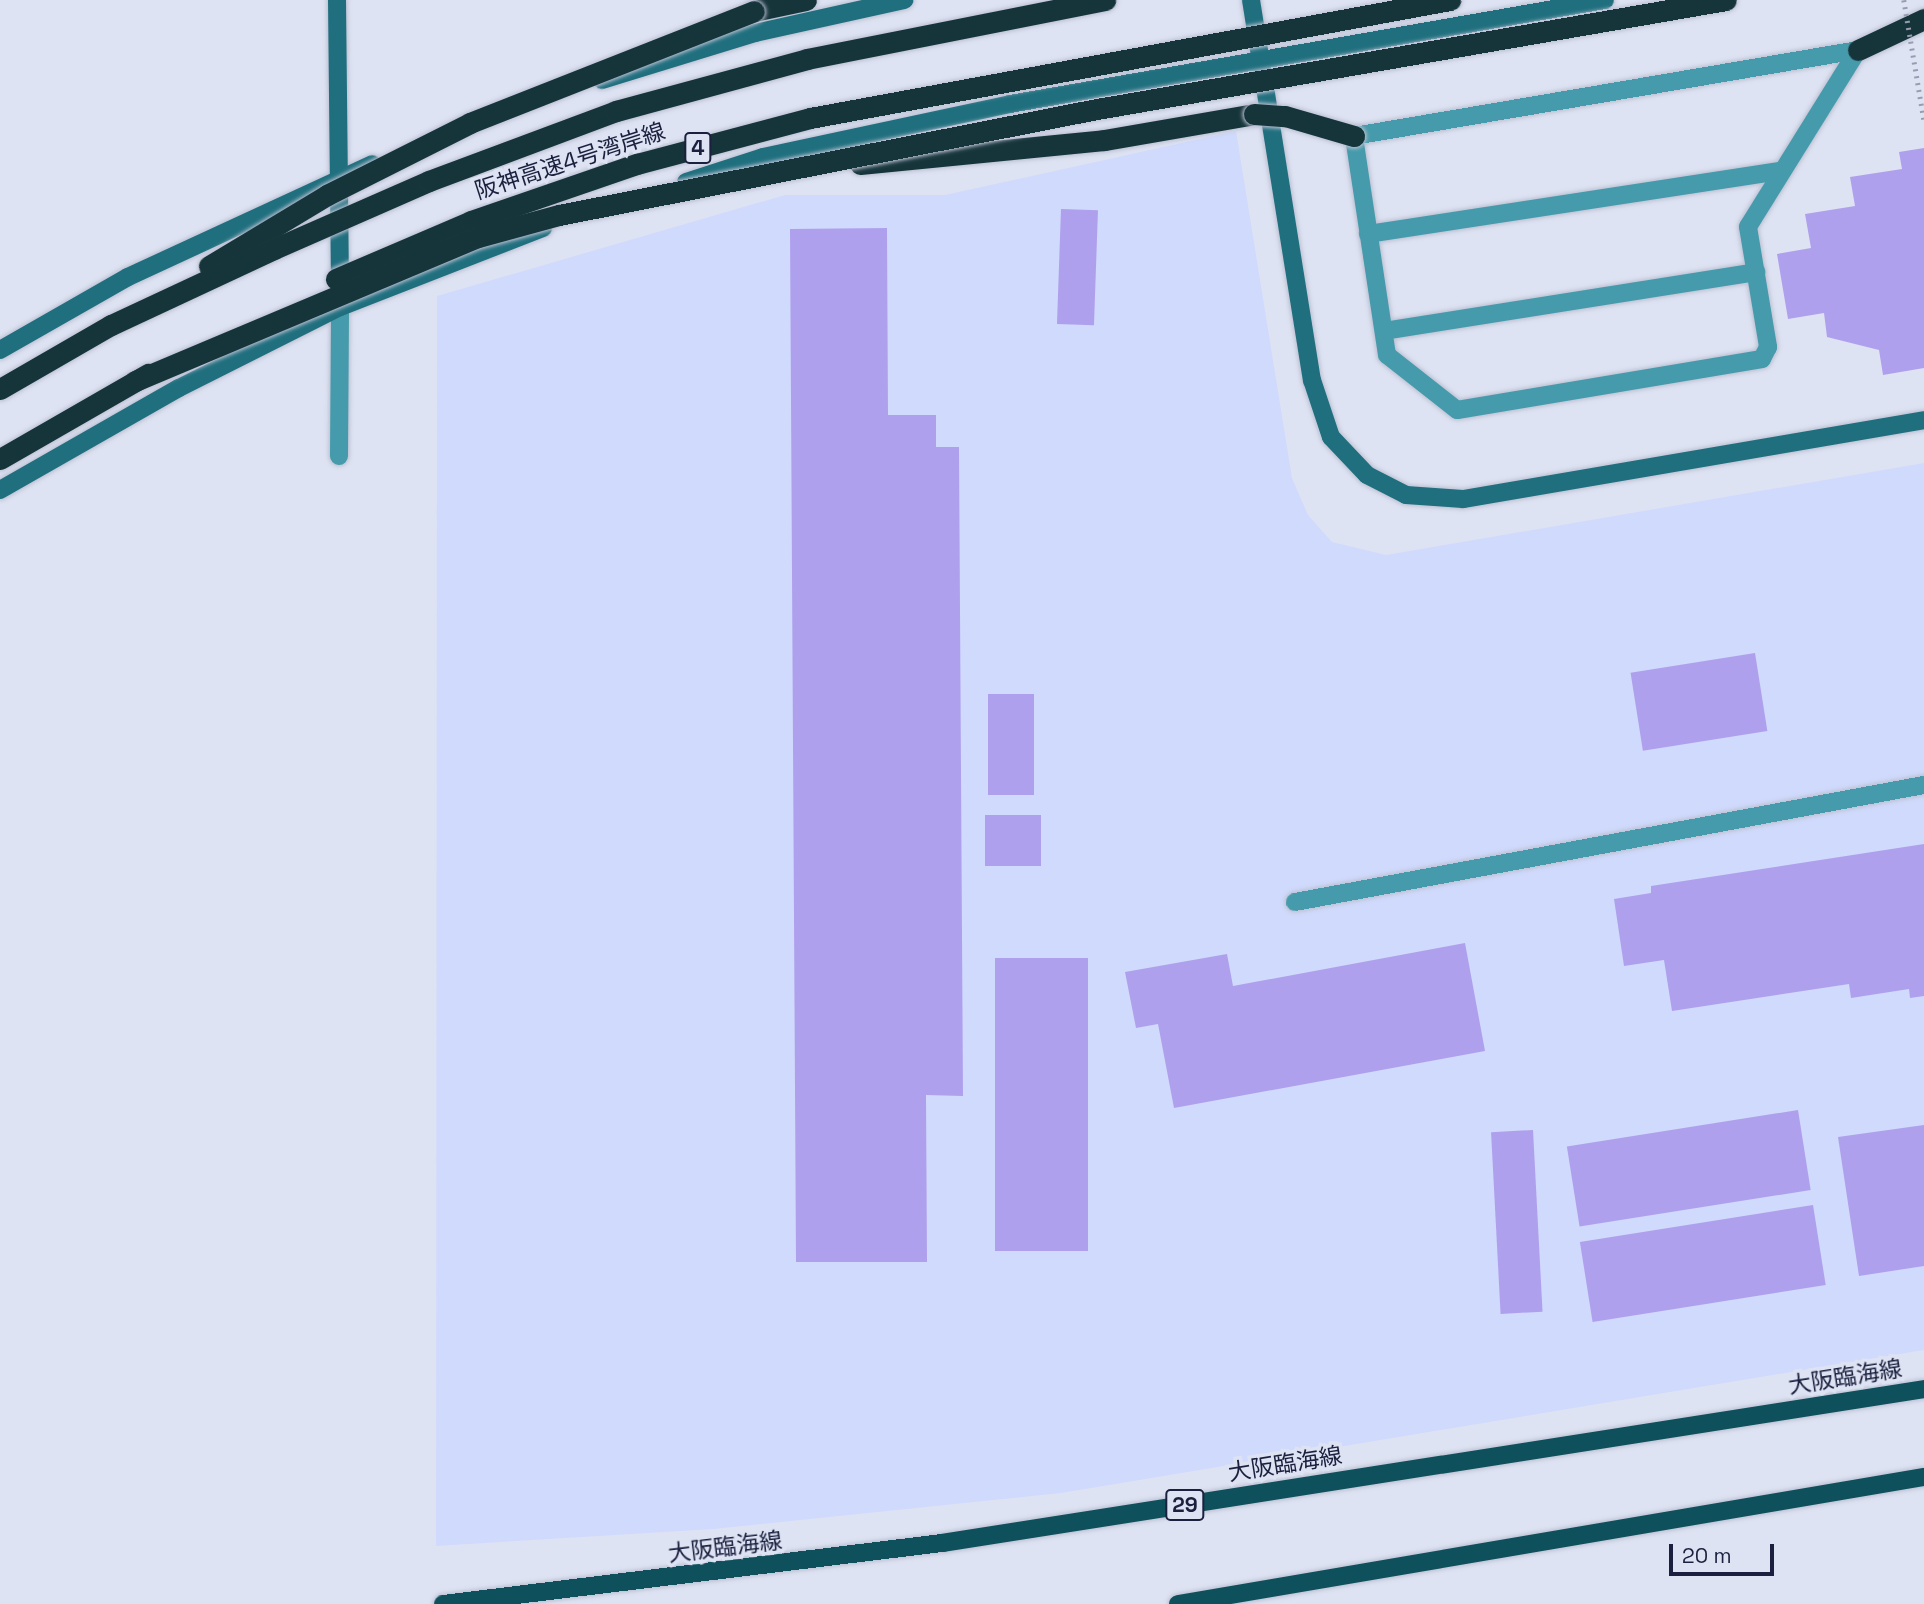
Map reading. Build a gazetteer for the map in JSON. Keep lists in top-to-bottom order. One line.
{"streets":{"highway":["4","阪神高速4号湾岸線"],"main road":["大阪臨海線","29"]},"scale_bar":"20 m"}
